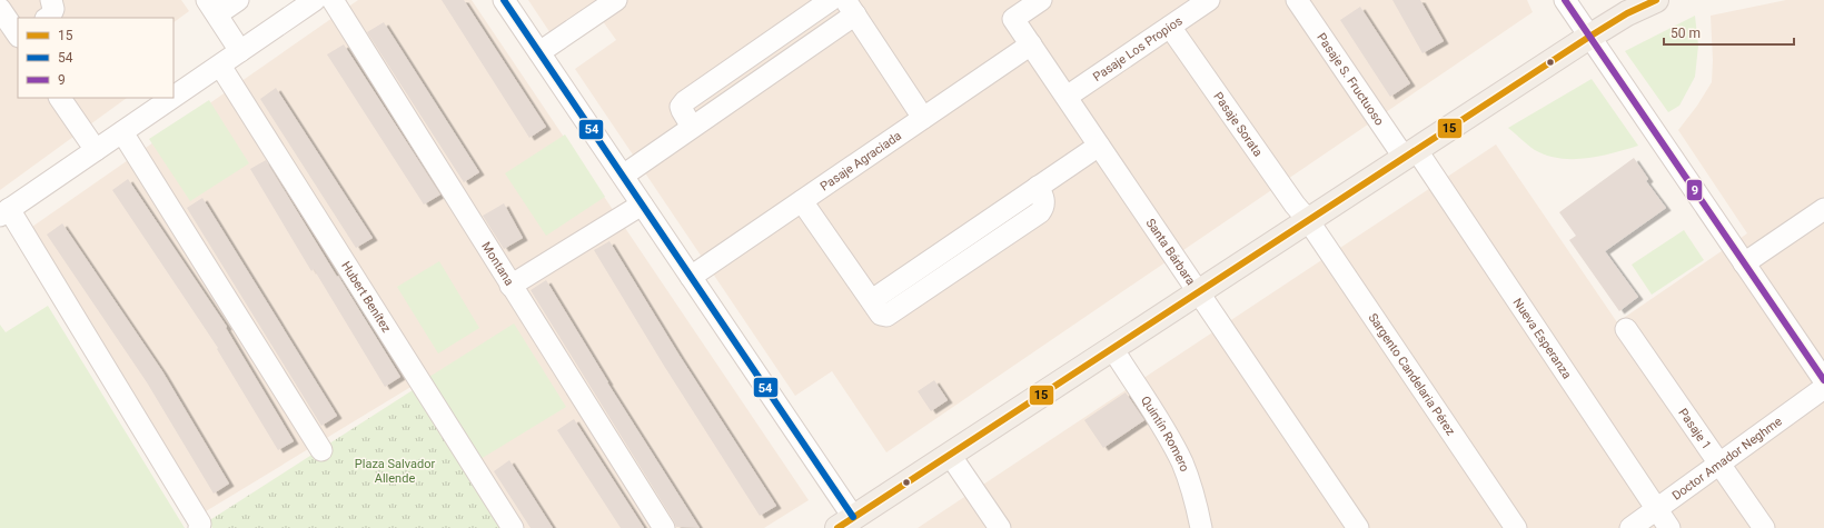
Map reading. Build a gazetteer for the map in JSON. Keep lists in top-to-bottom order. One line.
{"streets":{"street":["Pasaje Los Propios","Pasaje S. Fructuoso","Pasaje Sorata","Pasaje Agraciada","Santa Bárbara","Montana","Hubert Benítez","Nueva Esperanza","Sargento Candelaria Pérez","Pasaje 1","Quintín Romero","Doctor Amador Neghme"]},"crossings":[["Pasaje Los Propios","Pasaje Sorata"],["Pasaje Los Propios","Santa Bárbara"],["Pasaje S. Fructuoso","Nueva Esperanza"],["Pasaje Sorata","Sargento Candelaria Pérez"],["Pasaje Agraciada","Santa Bárbara"],["Nueva Esperanza","Doctor Amador Neghme"],["Pasaje 1","Doctor Amador Neghme"]],"parks":["Plaza Salvador Allende"],"lines":["transit line 15","transit line 54","transit line 9"],"legend":["15","54","9"],"scale_bar":"50 m"}
